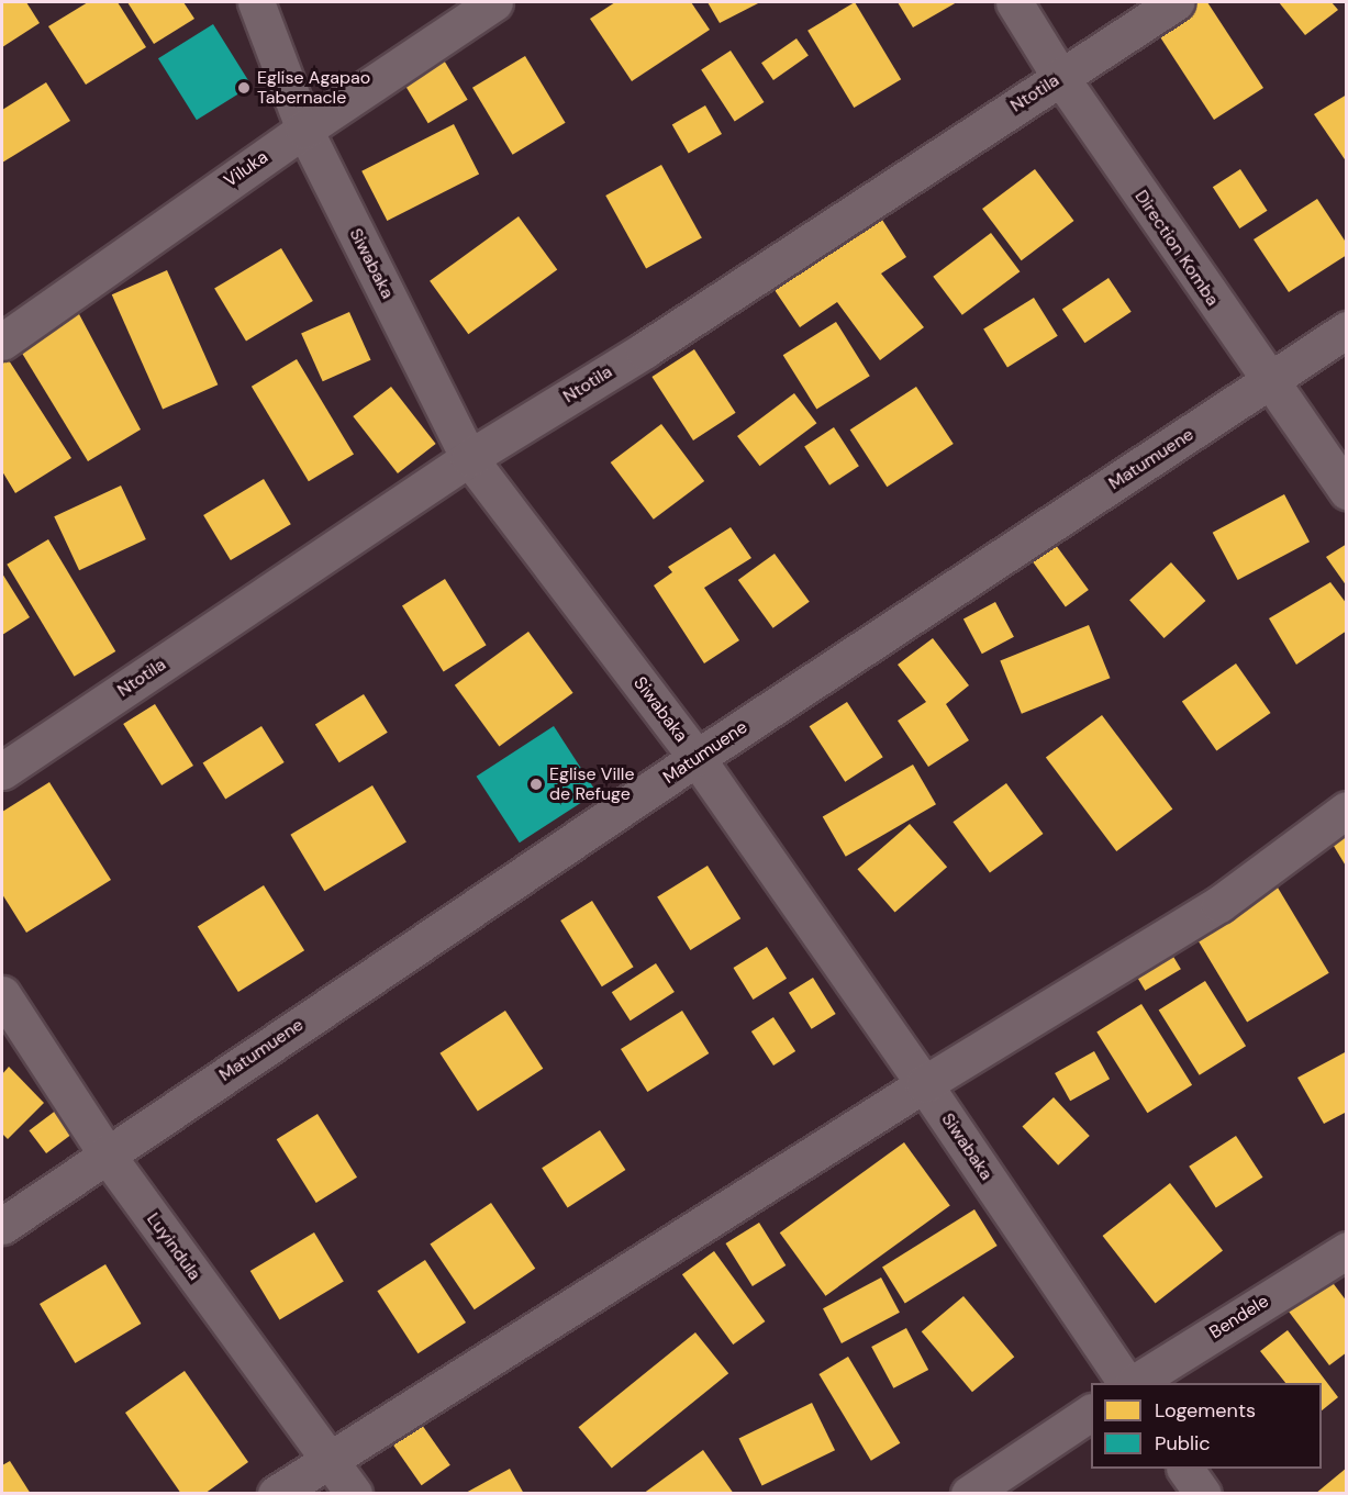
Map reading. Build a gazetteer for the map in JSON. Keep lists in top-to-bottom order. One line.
{"streets":{"street":["Ntotila","Viluka","Direction Komba","Siwabaka","Matumuene","Luyindula","Bendele"]},"crossings":[["Ntotila","Direction Komba"],["Ntotila","Siwabaka"],["Viluka","Siwabaka"],["Direction Komba","Matumuene"],["Siwabaka","Matumuene"],["Matumuene","Luyindula"]],"places":["Eglise Agapao Tabernacle","Eglise Ville de Refuge"],"legend":["Logements","Public"]}
